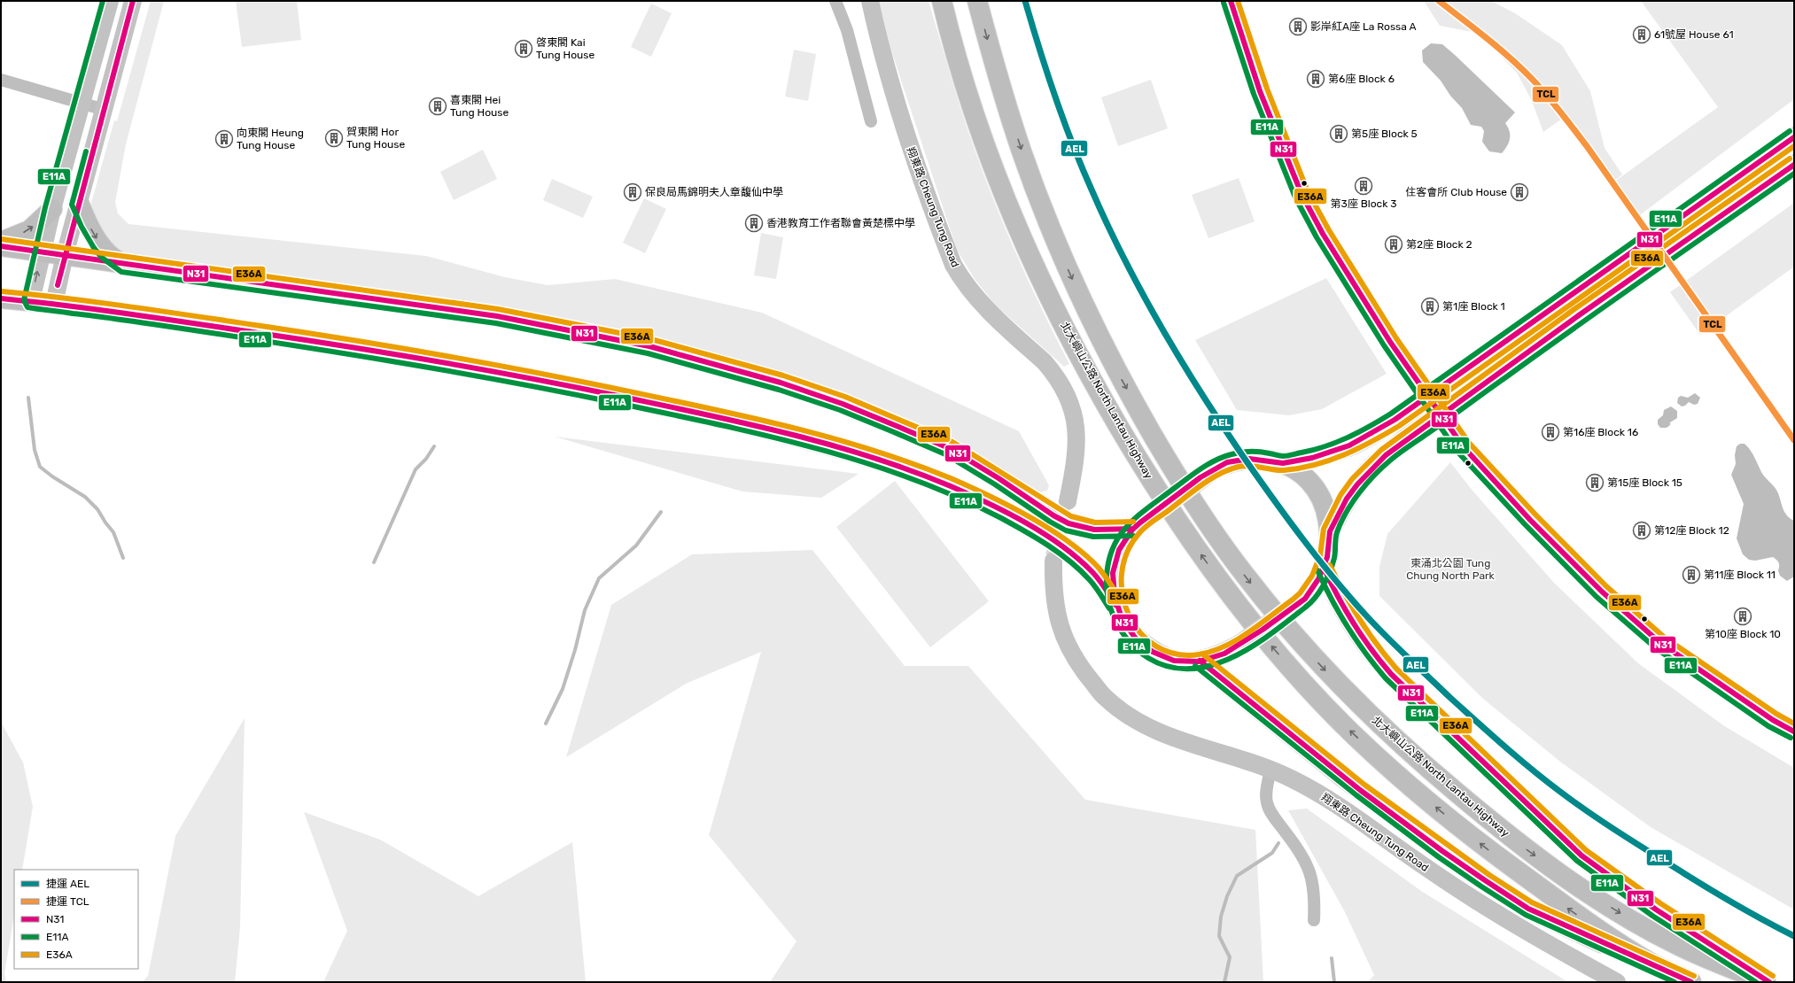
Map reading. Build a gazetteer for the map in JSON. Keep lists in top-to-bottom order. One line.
{"streets":{"main road":["翔東路 Cheung Tung Road","北大嶼山公路 North Lantau Highway"]},"parks":["東涌北公園 Tung Chung North Park"],"places":{"building":["影岸紅A座 La Rossa A","61號屋 House 61","啓東閣 Kai Tung House","第6座 Block 6","喜東閣 Hei Tung House","第5座 Block 5","賀東閣 Hor Tung House","向東閣 Heung Tung House","第3座 Block 3","保良局馬錦明夫人章馥仙中學","住客會所 Club House","香港教育工作者聯會黃楚標中學","第2座 Block 2","第1座 Block 1","第16座 Block 16","第15座 Block 15","第12座 Block 12","第11座 Block 11","第10座 Block 10"]},"lines":["metro line AEL","metro line TCL","transit line N31","transit line E11A","transit line E36A"],"legend":["捷運 AEL","捷運 TCL","N31","E11A","E36A"]}
